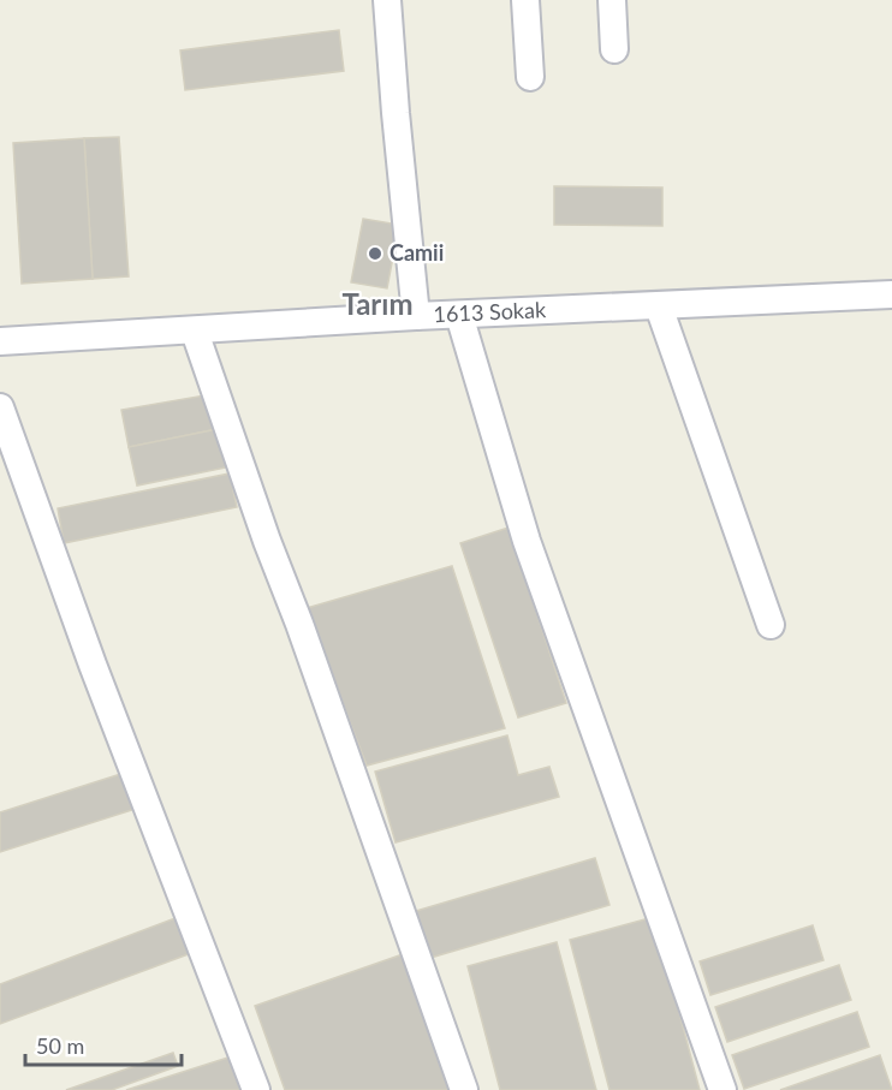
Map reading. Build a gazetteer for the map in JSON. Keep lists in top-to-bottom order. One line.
{"streets":{"street":["1613 Sokak"]},"districts":["Tarım"],"places":["Camii"],"scale_bar":"50 m"}
